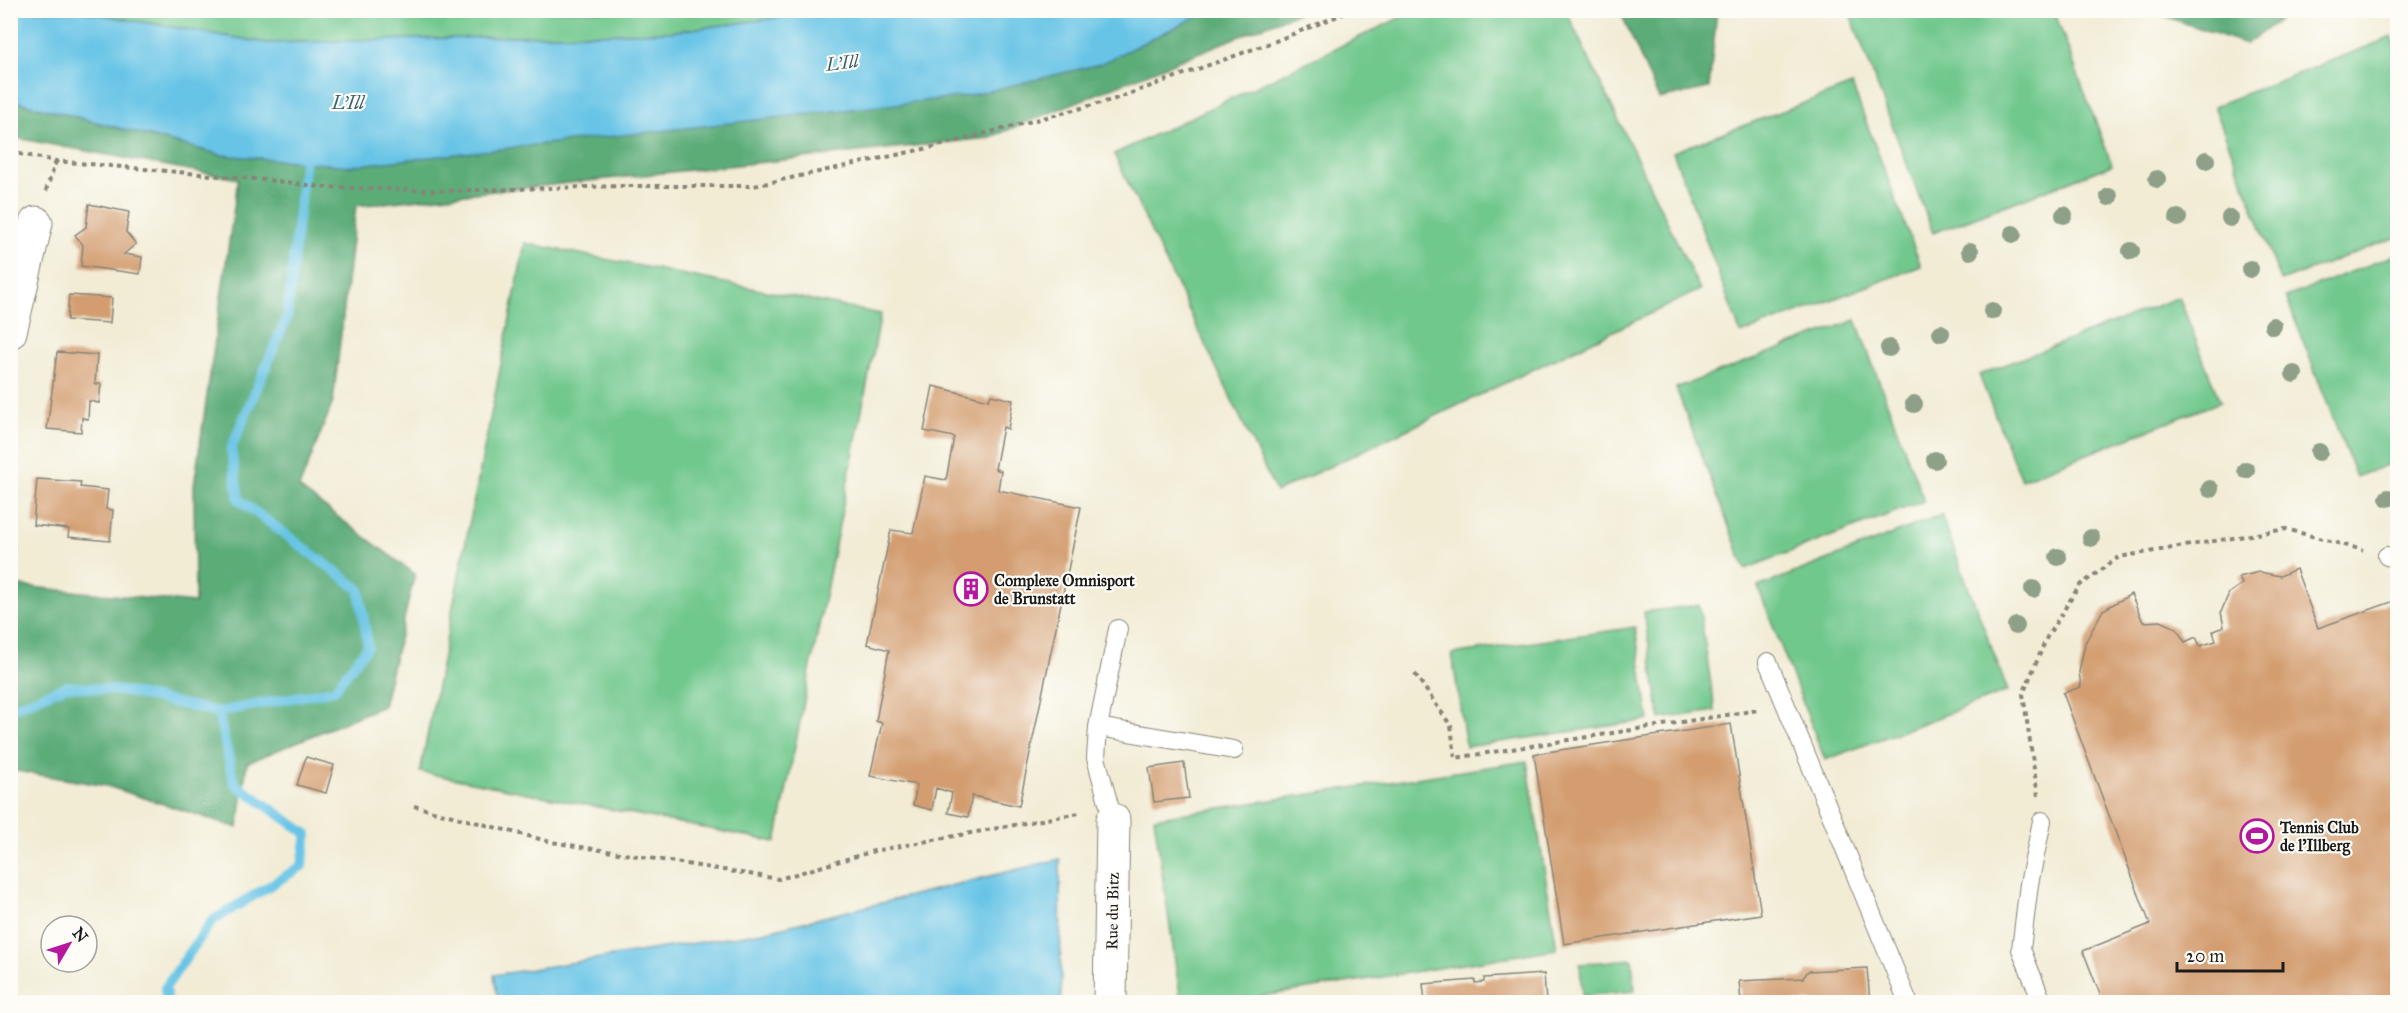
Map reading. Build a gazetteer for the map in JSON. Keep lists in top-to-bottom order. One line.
{"streets":{"street":["Rue du Bitz"]},"water":["L'Ill"],"places":{"building":["Complexe Omnisport de Brunstatt"],"sports":["Tennis Club de l'Illberg"]},"scale_bar":"20 m","north":"top right"}
